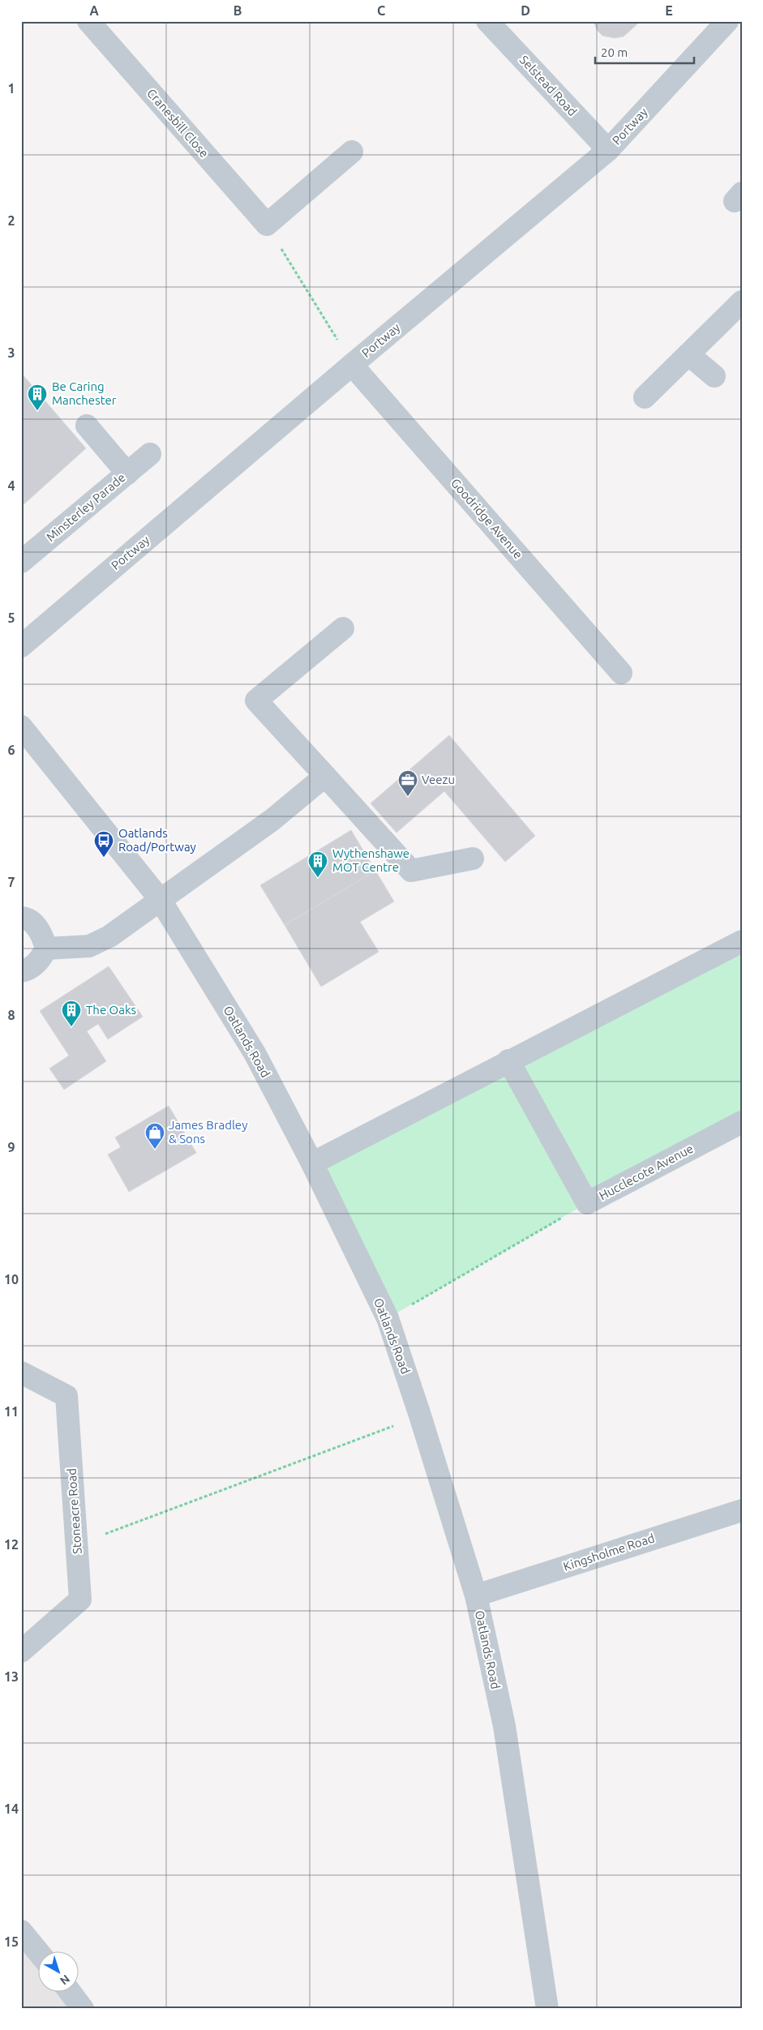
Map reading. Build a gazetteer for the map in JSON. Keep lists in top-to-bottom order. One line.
{"streets":{"street":["Selstead Road","Cranesbill Close","Portway","Minsterley Parade","Goodridge Avenue","Oatlands Road","Hucclecote Avenue","Stoneacre Road","Kingsholme Road"]},"crossings":[["Selstead Road","Portway"],["Portway","Goodridge Avenue"],["Oatlands Road","Kingsholme Road"]],"places":{"building":["Be Caring Manchester","Wythenshawe MOT Centre","The Oaks"],"office":["Veezu"],"bus stop":["Oatlands Road/Portway"],"shop":["James Bradley & Sons"]},"scale_bar":"20 m","north":"bottom right","grid":{"columns":["A","B","C","D","E"],"rows":["1","2","3","4","5","6","7","8","9","10","11","12","13","14","15"]}}
